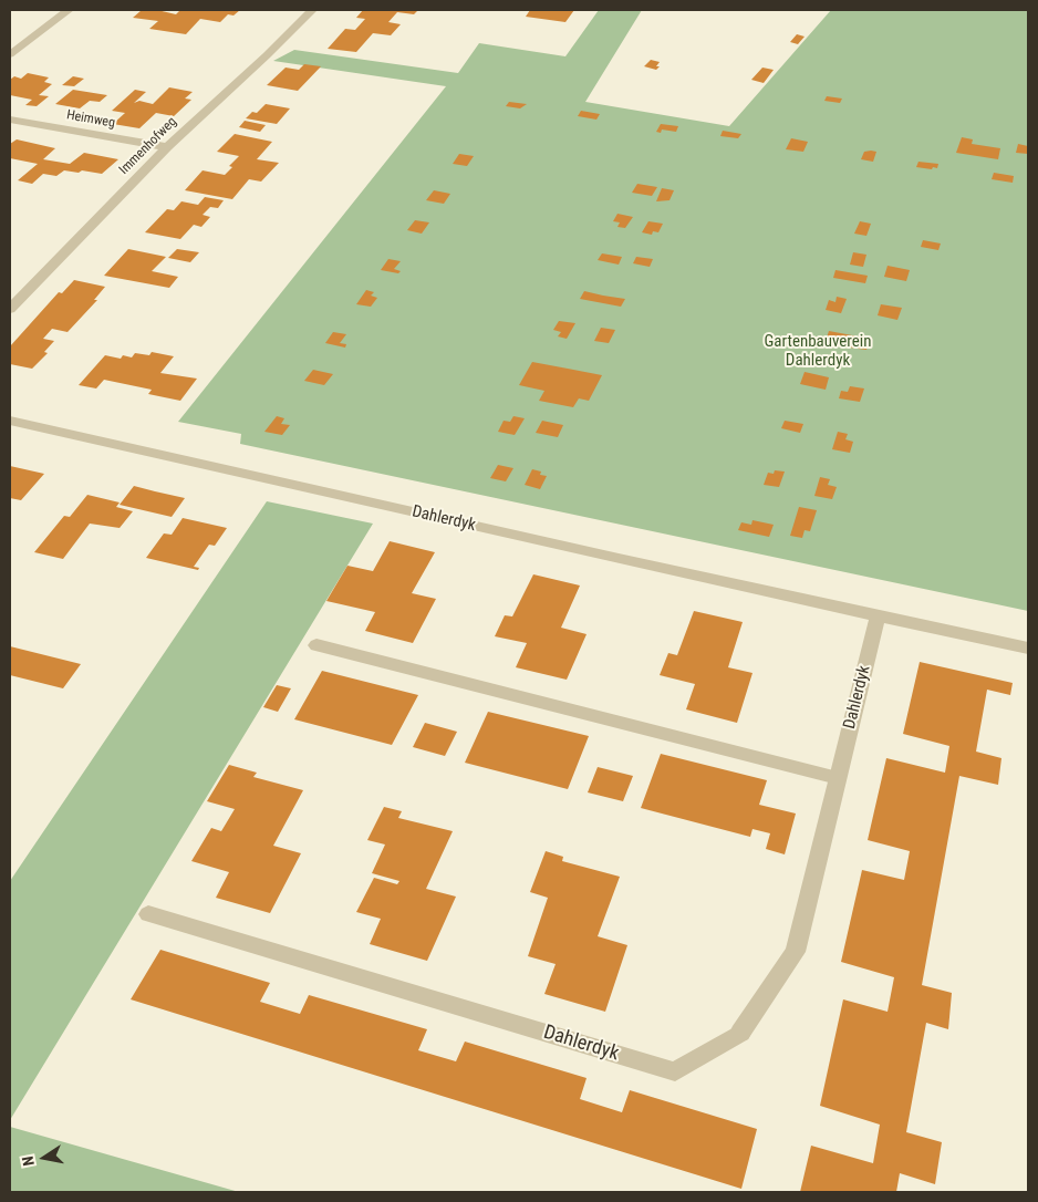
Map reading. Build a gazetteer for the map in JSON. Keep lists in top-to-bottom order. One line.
{"streets":{"street":["Heimweg","Immenhofweg","Dahlerdyk"]},"crossings":[["Heimweg","Immenhofweg"]],"parks":["Gartenbauverein Dahlerdyk"],"north":"left"}
